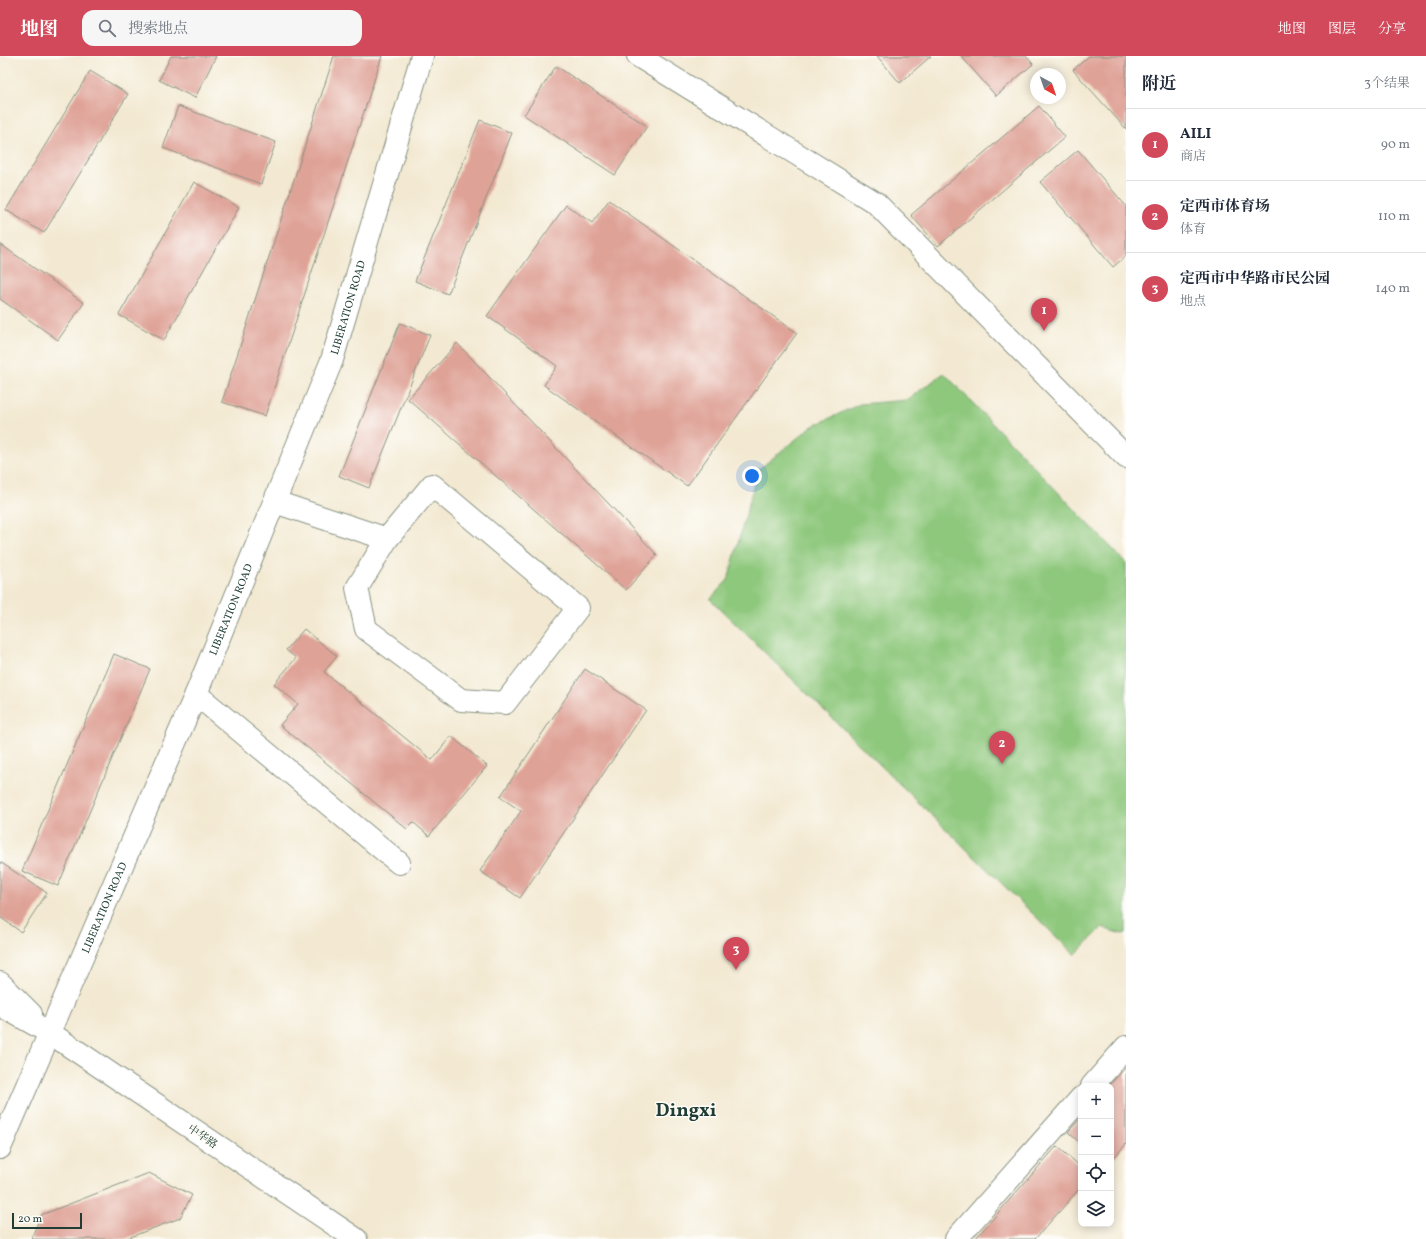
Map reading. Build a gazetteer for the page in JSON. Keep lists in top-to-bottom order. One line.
{"streets":{"street":["LIBERATION ROAD","中华路"]},"crossings":[["LIBERATION ROAD","中华路"]],"districts":["Dingxi"],"scale_bar":"20 m","north":"bottom right","page":{"header":"地图","search":"搜索地点","nav":["地图","图层","分享"],"heading":["附近","3个结果"],"list":[{"mark":"1","name":"AILI","note":"商店","value":"90 m"},{"mark":"2","name":"定西市体育场","note":"体育","value":"110 m"},{"mark":"3","name":"定西市中华路市民公园","note":"地点","value":"140 m"}],"pins":["1","2","3"],"map_buttons":["+","−"],"scale":"20 m"}}
